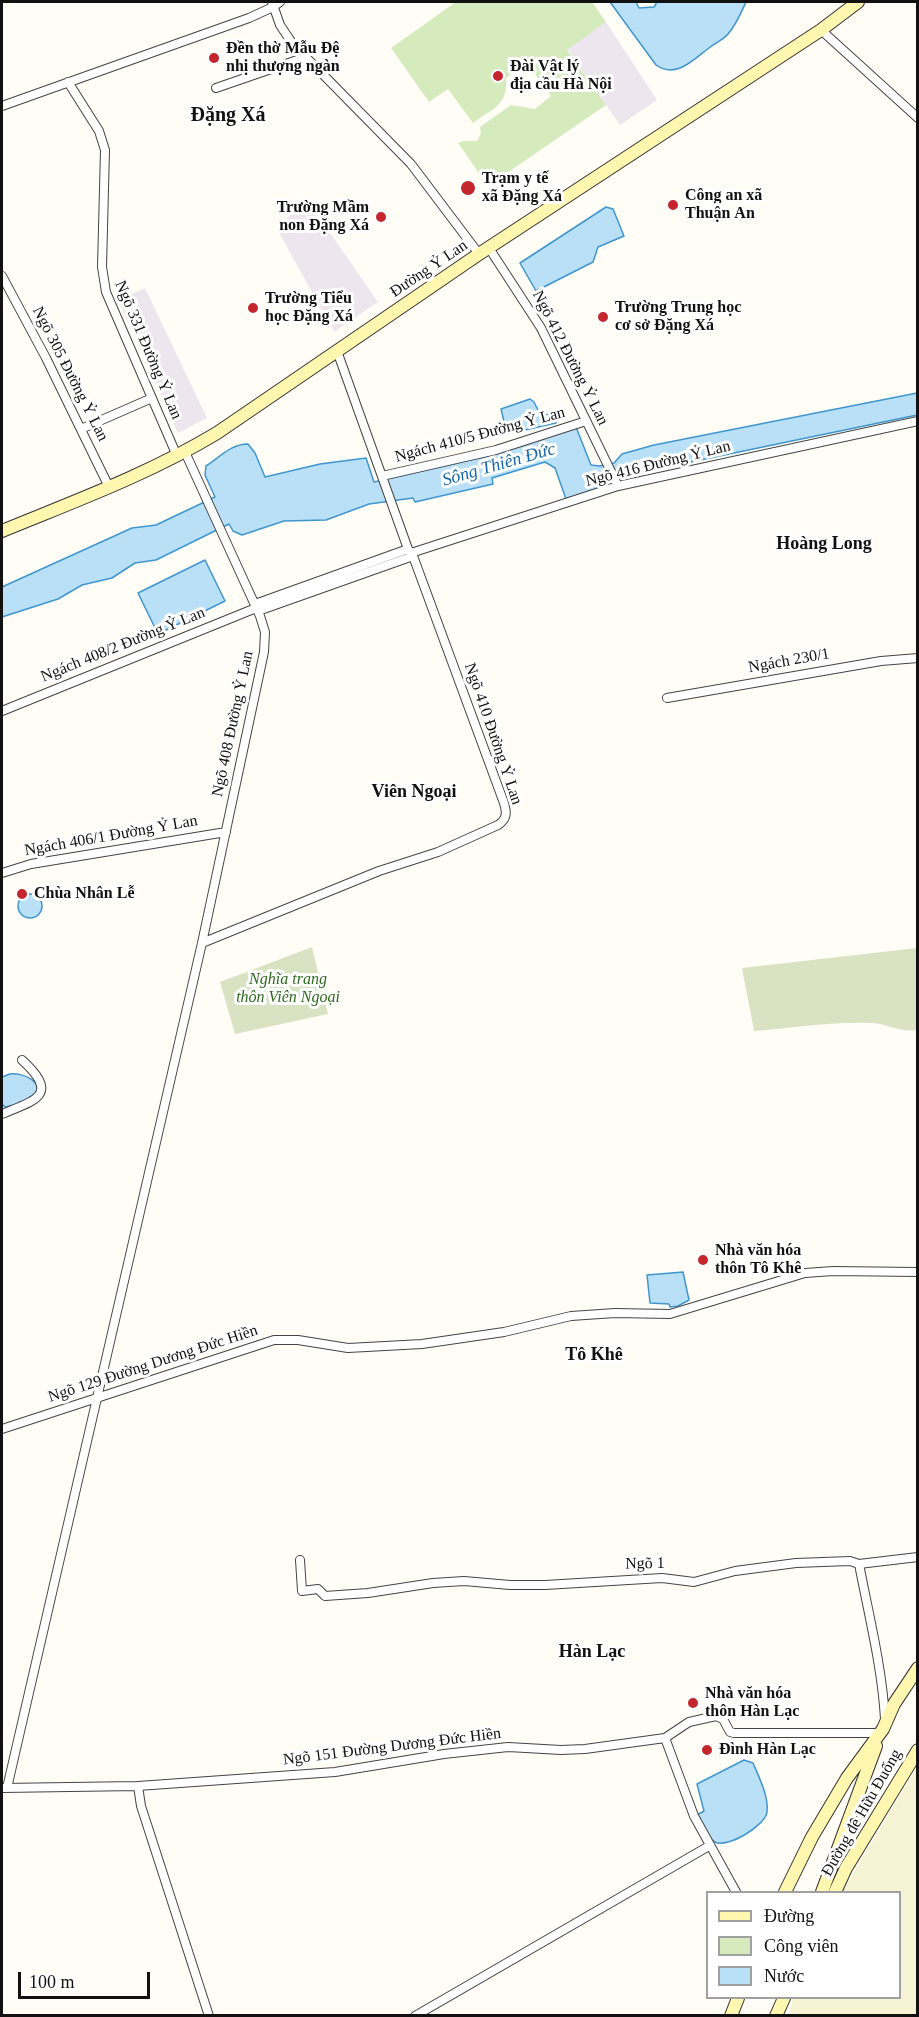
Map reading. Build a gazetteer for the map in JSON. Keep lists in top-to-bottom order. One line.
{"streets":{"main road":["Đường Ỷ Lan","Đường đê Hữu Đuống"],"street":["Ngõ 331 Đường Ỷ Lan","Ngõ 412 Đường Ỷ Lan","Ngõ 305 Đường Ỷ Lan","Ngách 410/5 Đường Ỷ Lan","Ngõ 416 Đường Ỷ Lan","Ngách 408/2 Đường Ỷ Lan","Ngách 230/1","Ngõ 408 Đường Ỷ Lan","Ngõ 410 Đường Ỷ Lan","Ngách 406/1 Đường Ỷ Lan","Ngõ 129 Đường Dương Đức Hiền","Ngõ 1","Ngõ 151 Đường Dương Đức Hiền"]},"crossings":[["Đường Ỷ Lan","Ngõ 331 Đường Ỷ Lan"],["Đường Ỷ Lan","Ngõ 412 Đường Ỷ Lan"],["Đường Ỷ Lan","Ngõ 305 Đường Ỷ Lan"],["Đường Ỷ Lan","Ngõ 408 Đường Ỷ Lan"],["Đường Ỷ Lan","Ngõ 410 Đường Ỷ Lan"],["Ngõ 331 Đường Ỷ Lan","Ngõ 408 Đường Ỷ Lan"],["Ngõ 412 Đường Ỷ Lan","Ngách 410/5 Đường Ỷ Lan"],["Ngõ 412 Đường Ỷ Lan","Ngõ 416 Đường Ỷ Lan"],["Ngách 410/5 Đường Ỷ Lan","Ngõ 410 Đường Ỷ Lan"],["Ngõ 416 Đường Ỷ Lan","Ngách 408/2 Đường Ỷ Lan"],["Ngõ 416 Đường Ỷ Lan","Ngõ 410 Đường Ỷ Lan"],["Ngách 408/2 Đường Ỷ Lan","Ngõ 408 Đường Ỷ Lan"],["Ngõ 408 Đường Ỷ Lan","Ngõ 410 Đường Ỷ Lan"],["Ngõ 408 Đường Ỷ Lan","Ngách 406/1 Đường Ỷ Lan"],["Ngõ 408 Đường Ỷ Lan","Ngõ 129 Đường Dương Đức Hiền"],["Ngõ 408 Đường Ỷ Lan","Ngõ 151 Đường Dương Đức Hiền"]],"districts":["Đặng Xá","Hoàng Long","Viên Ngoại","Tô Khê","Hàn Lạc"],"water":["Sông Thiên Đức"],"parks":["Nghĩa trang thôn Viên Ngoại"],"places":["Đền thờ Mẫu Đệ nhị thượng ngàn","Đài Vật lý địa cầu Hà Nội","Trạm y tế xã Đặng Xá","Công an xã Thuận An","Trường Mầm non Đặng Xá","Trường Tiểu học Đặng Xá","Trường Trung học cơ sở Đặng Xá","Chùa Nhân Lễ","Nhà văn hóa thôn Tô Khê","Nhà văn hóa thôn Hàn Lạc","Đình Hàn Lạc"],"legend":["Đường","Công viên","Nước"],"scale_bar":"100 m"}
